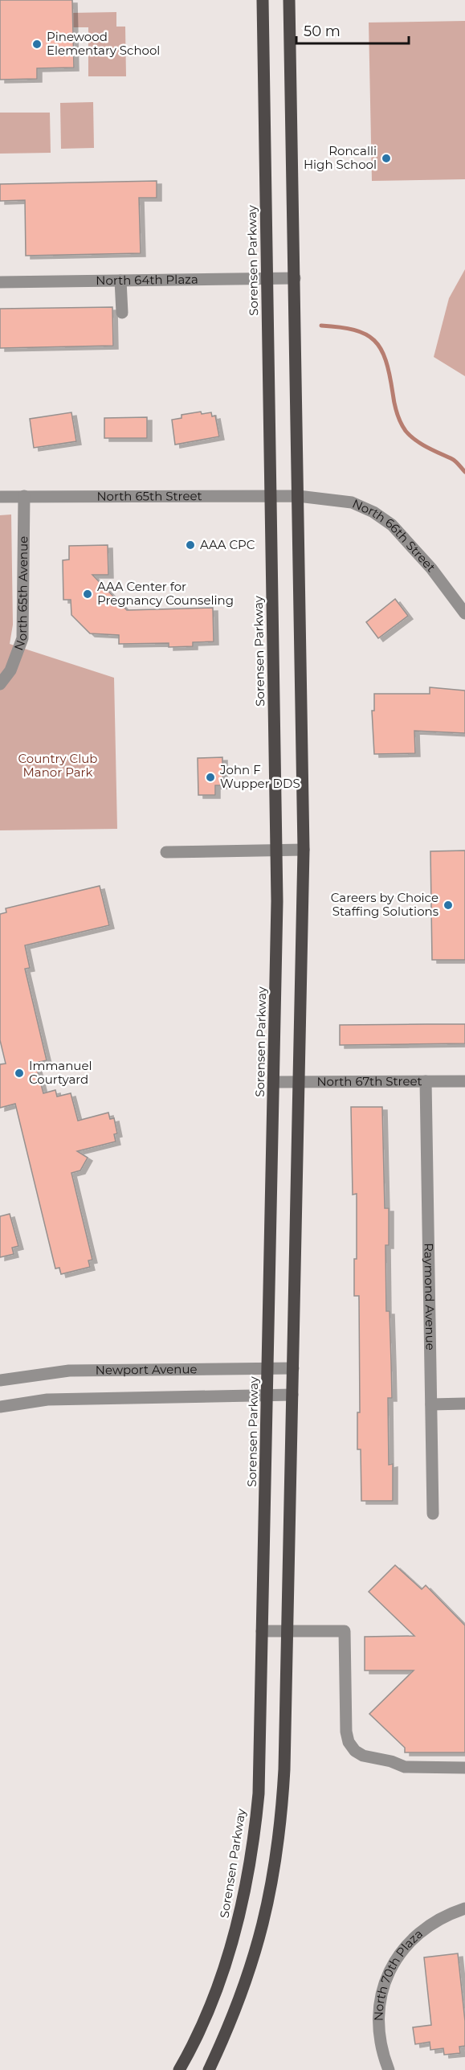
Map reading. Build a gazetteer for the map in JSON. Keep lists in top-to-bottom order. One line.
{"streets":{"main road":["Sorensen Parkway"],"street":["North 64th Plaza","North 65th Street","North 66th Street","North 65th Avenue","North 67th Street","Raymond Avenue","Newport Avenue","North 70th Plaza"]},"crossings":[["Sorensen Parkway","North 64th Plaza"],["Sorensen Parkway","North 65th Street"],["Sorensen Parkway","North 67th Street"],["Sorensen Parkway","Newport Avenue"],["North 65th Street","North 66th Street"],["North 65th Street","North 65th Avenue"],["North 67th Street","Raymond Avenue"]],"parks":["Country Club Manor Park"],"places":["Pinewood Elementary School","Roncalli High School","AAA CPC","AAA Center for Pregnancy Counseling","John F Wupper DDS","Careers by Choice Staffing Solutions","Immanuel Courtyard"],"scale_bar":"50 m"}
